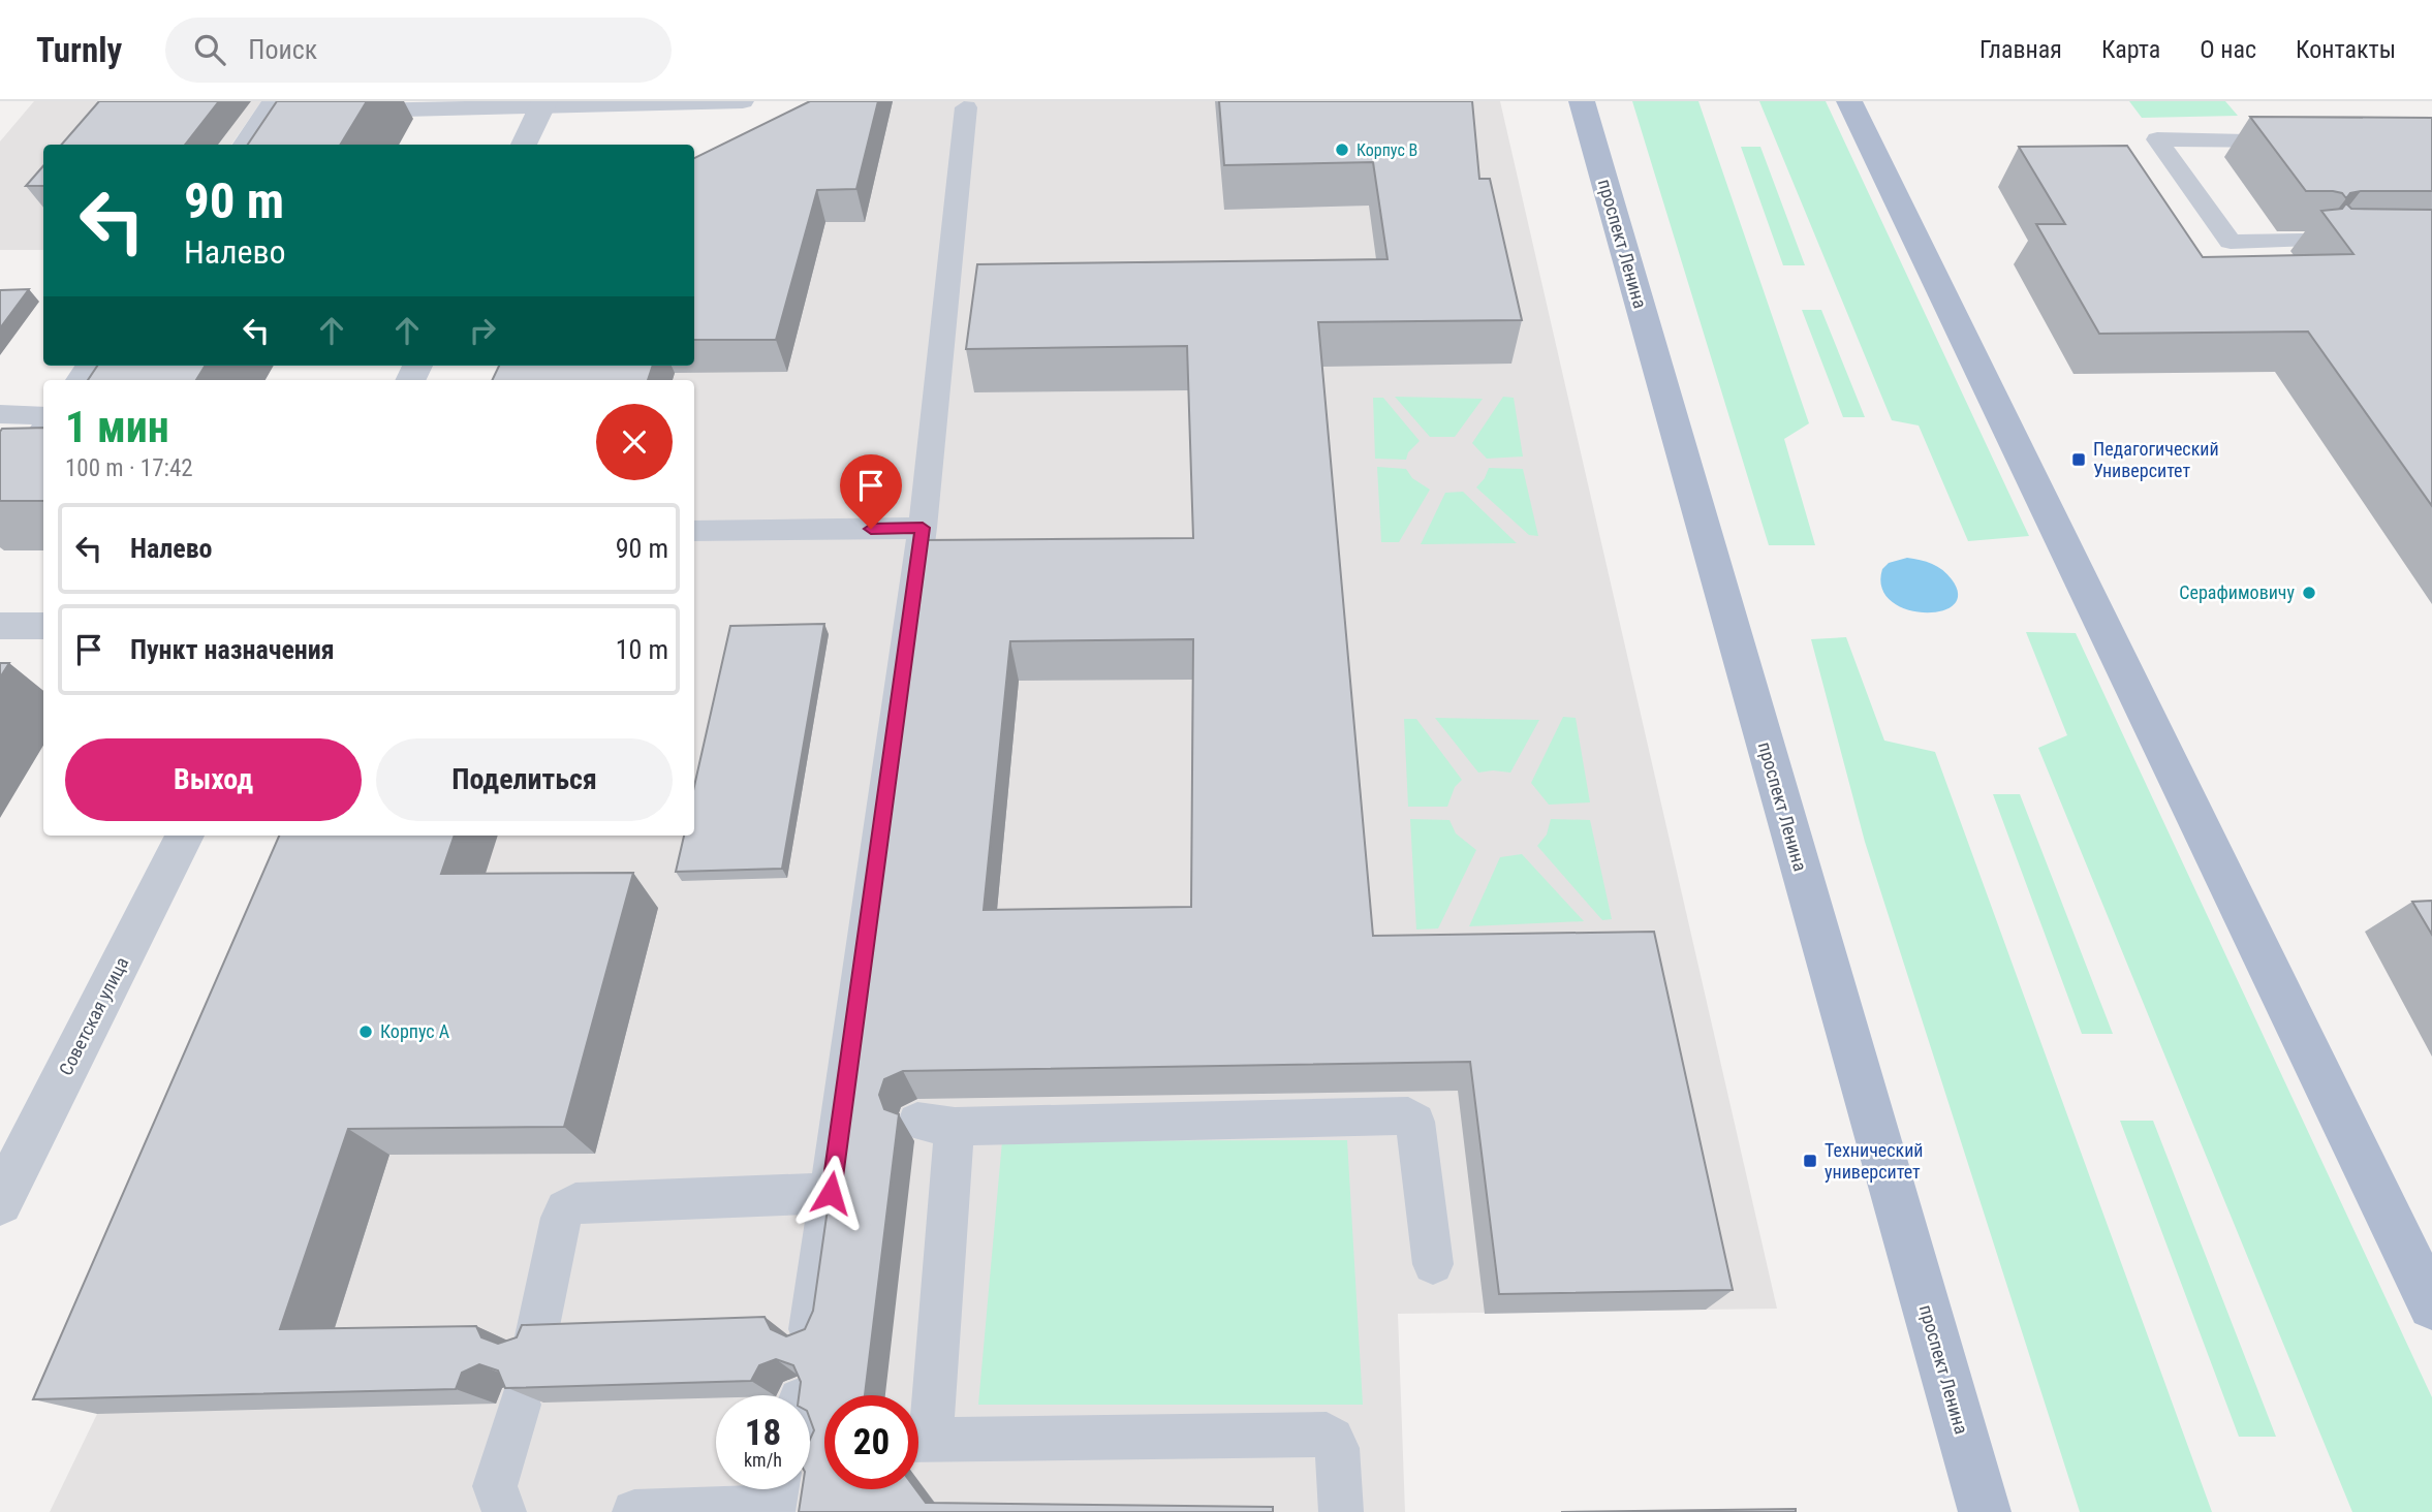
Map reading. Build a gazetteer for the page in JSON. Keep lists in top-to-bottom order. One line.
{"streets":{"main road":["проспект Ленина"],"street":["Советская улица"]},"places":{"other":["Корпус В","Серафимовичу","Корпус А"],"transit":["Педагогический Университет","Технический университет"]},"page":{"header":"Turnly","search":"Поиск","nav":["Главная","Карта","О нас","Контакты"],"turn":["90 m","Налево"],"heading":["1 мин","100 m · 17:42"],"list":[{"name":"Налево","value":"90 m"},{"name":"Пункт назначения","value":"10 m"}],"buttons":["Выход","Поделиться"],"speed":"18 km/h","limit":"20"}}
